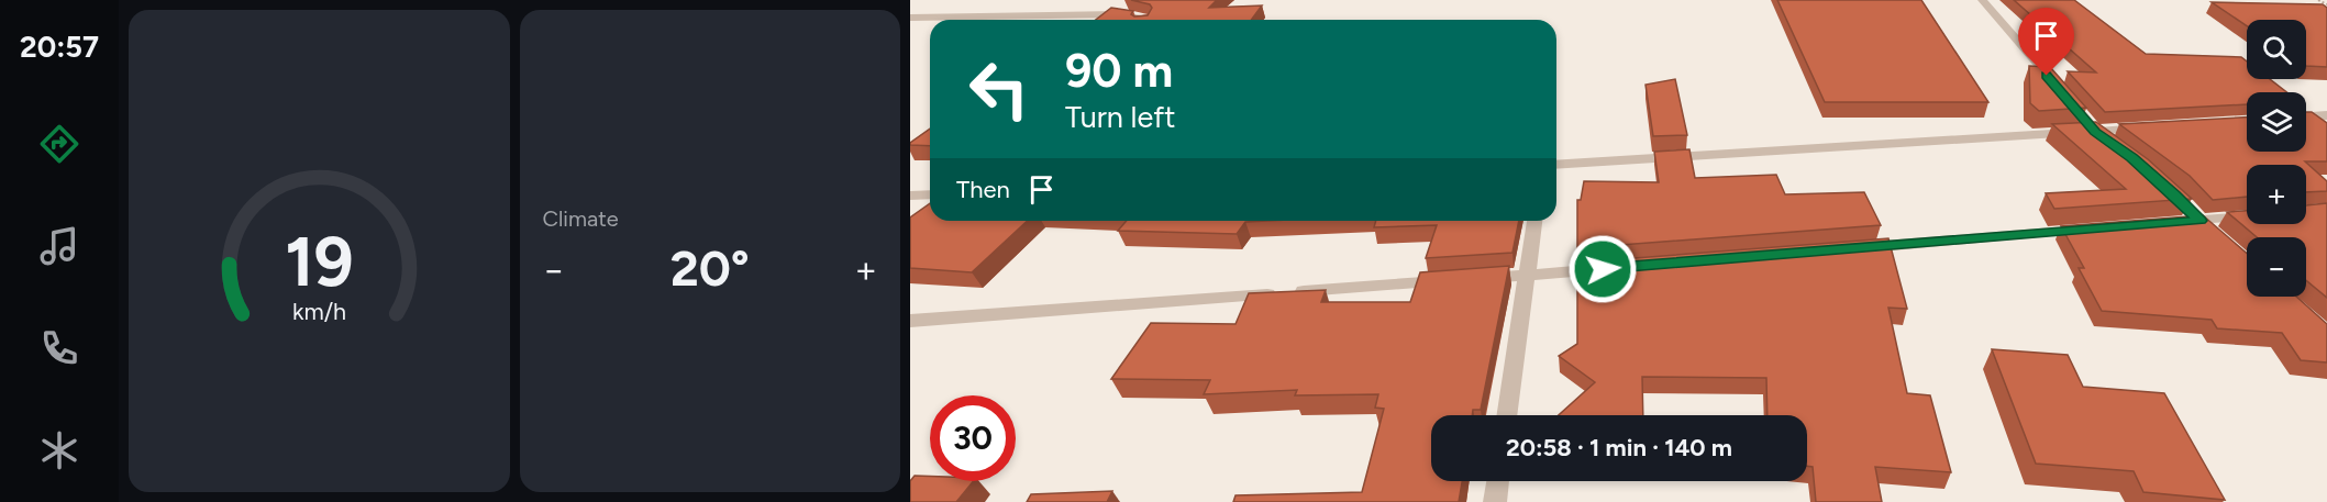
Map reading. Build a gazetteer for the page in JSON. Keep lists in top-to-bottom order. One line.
{"page":{"tabs":"20:57","tile":"Climate","map_buttons":["+","−"],"turn":["90 m","Turn left"],"then":"Then","heat":["−","20°","+"],"limit":"30","trip":"20:58 · 1 min · 140 m","gauge":["19","km/h"]}}
